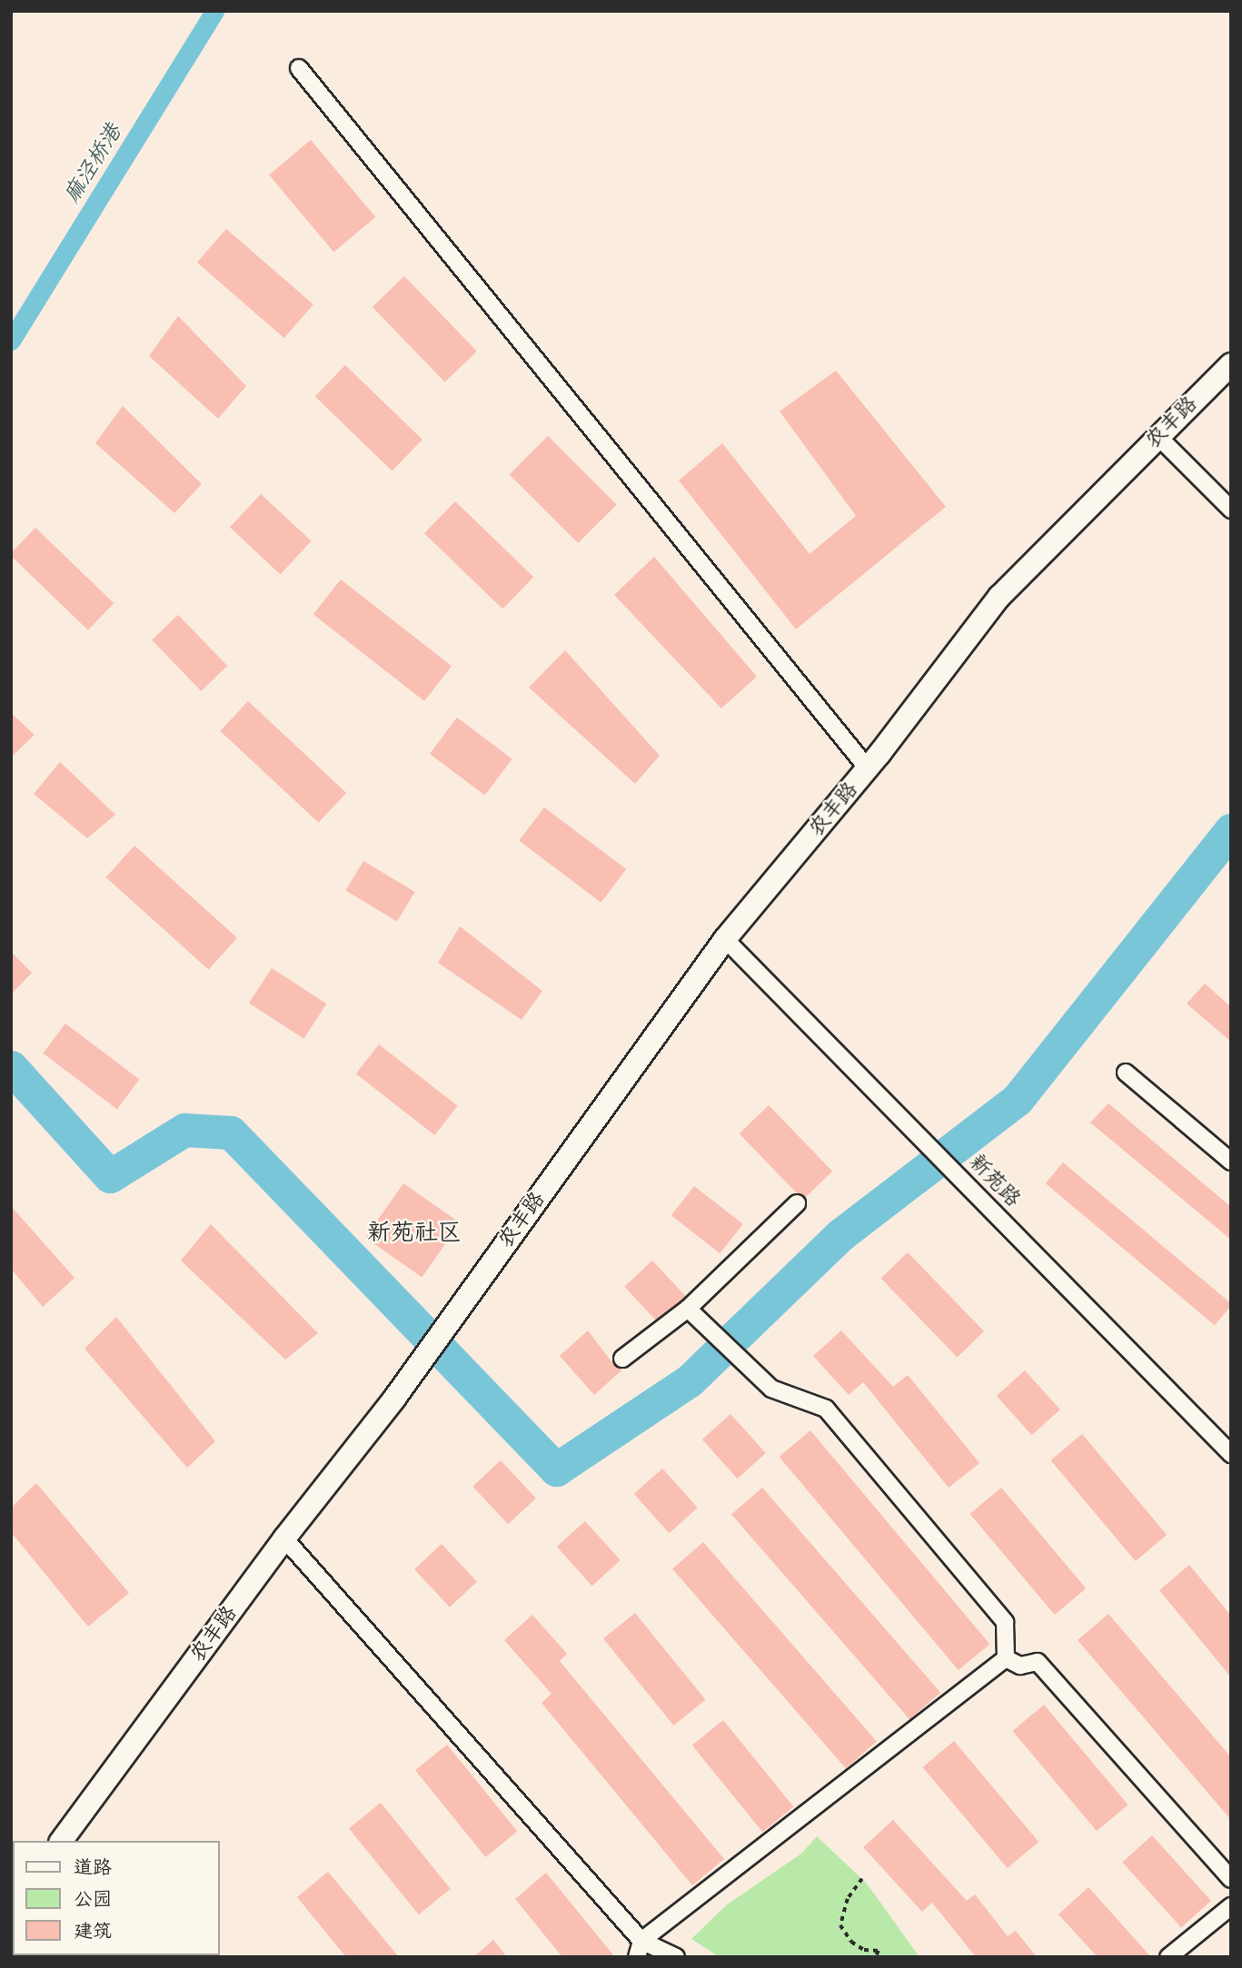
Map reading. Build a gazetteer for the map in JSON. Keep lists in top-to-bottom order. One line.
{"streets":{"main road":["农丰路"],"street":["新苑路"]},"crossings":[["农丰路","新苑路"]],"districts":["新苑社区"],"water":["麻泾桥港"],"legend":["道路","公园","建筑"]}
